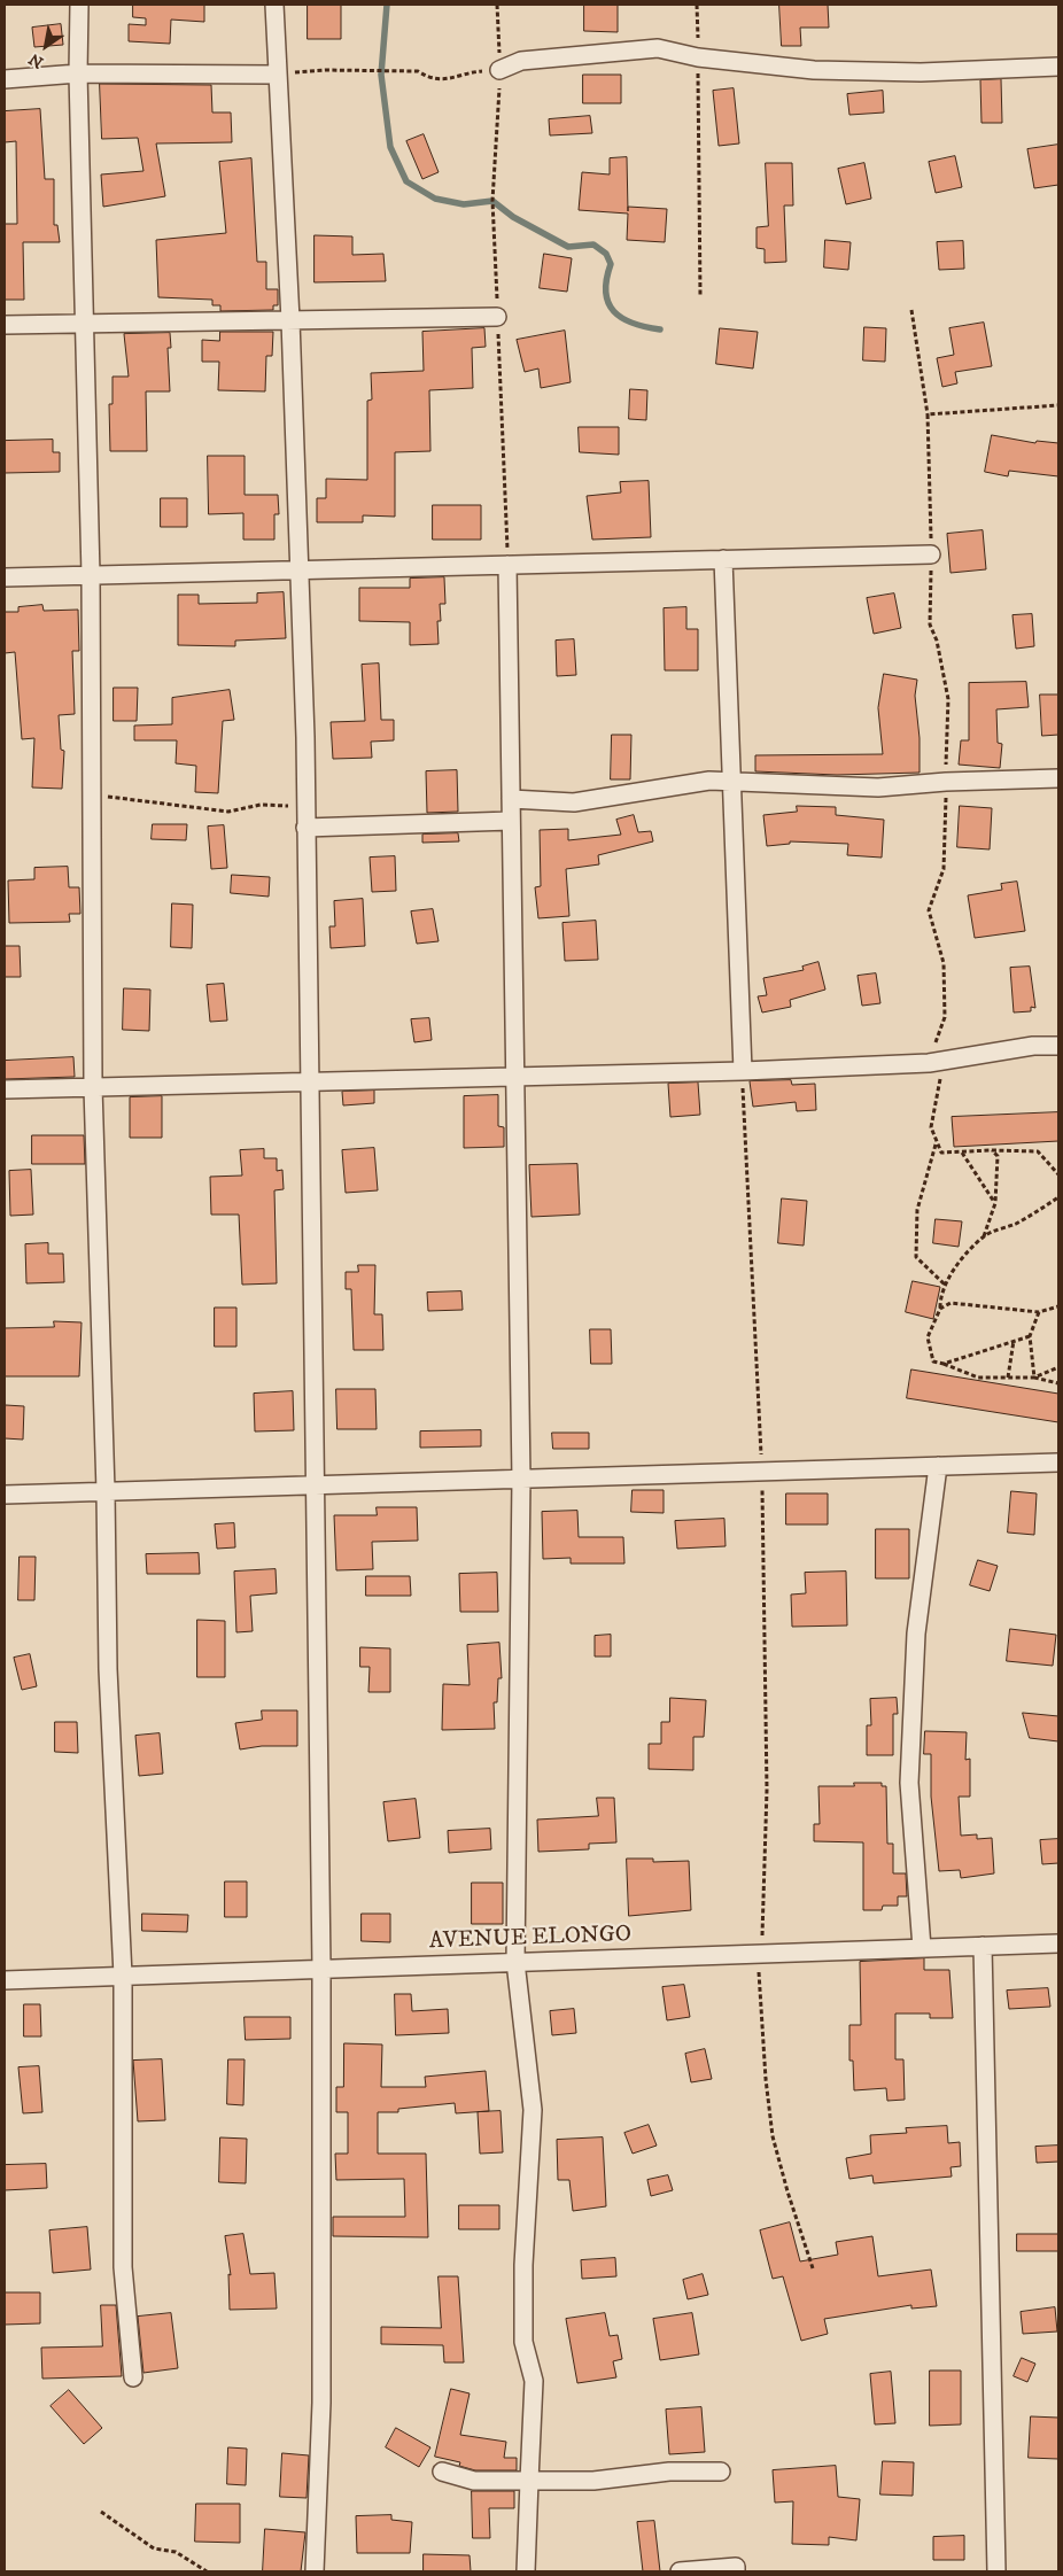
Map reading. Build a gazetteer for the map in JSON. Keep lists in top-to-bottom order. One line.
{"streets":{"street":["AVENUE ELONGO"]},"north":"bottom left"}
